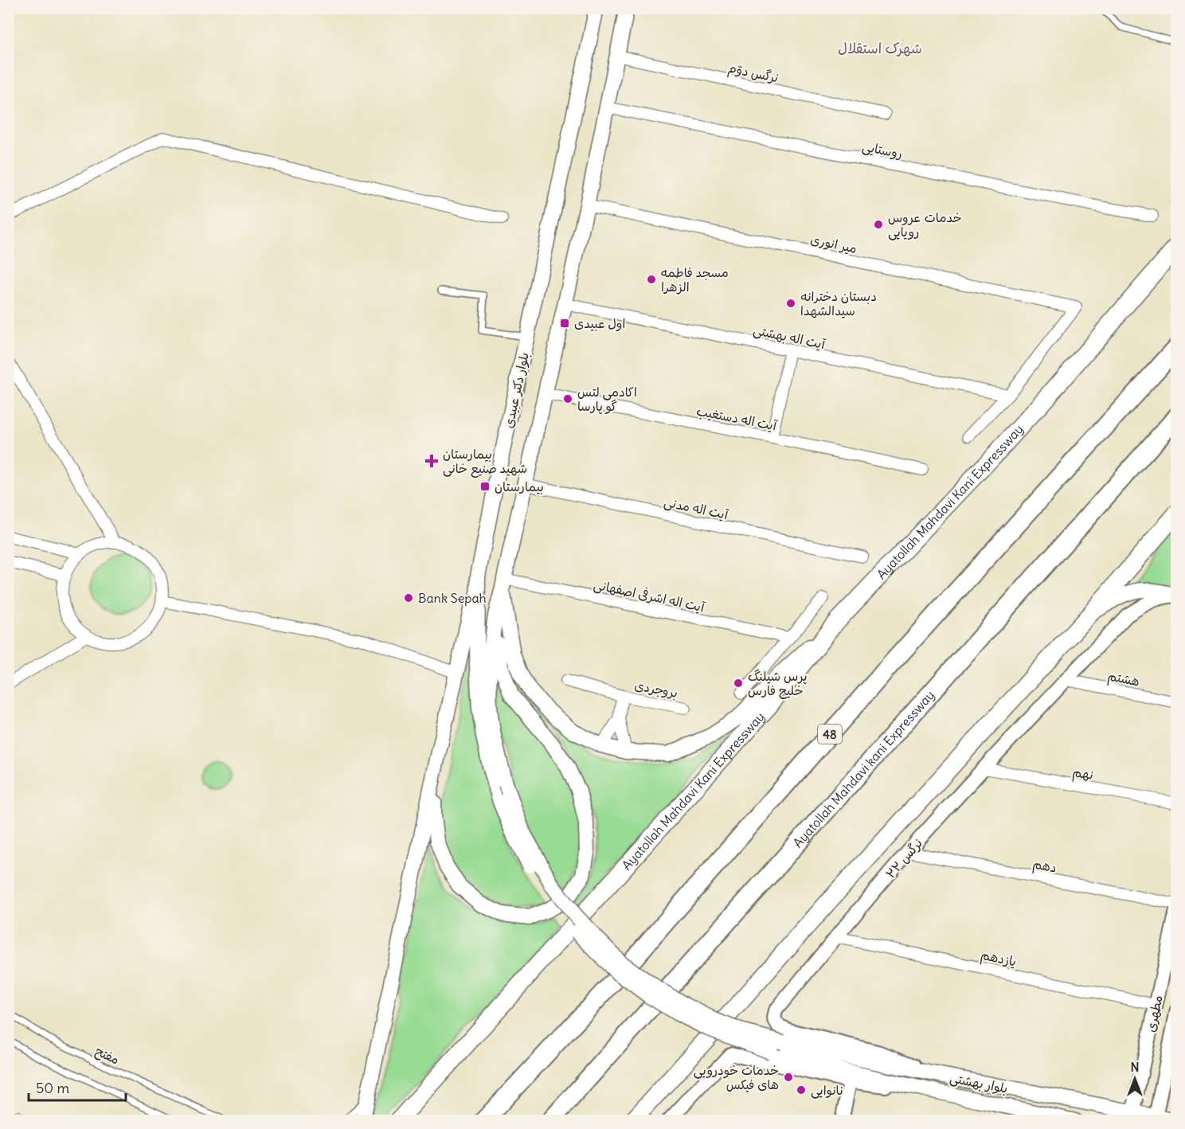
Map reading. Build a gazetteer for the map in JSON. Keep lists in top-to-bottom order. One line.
{"streets":{"highway":["48","Ayatollah Mahdavi kani Expressway"],"main road":["بلوار دکتر عبیدی","Ayatollah Mahdavi Kani Expressway","بلوار بهشتی"],"street":["نرگس دوّم","روستایی","میر انوری","آیت اله بهشتی","آیت اله دستغیب","آیت اله مدنی","آیت اله اشرفی اصفهانی","هشتم","بروجردی","نهم","نرگس ۲۲","دهم","یازدهم","مطهری"],"lane":["مفتح"]},"crossings":[["میر انوری","آیت اله بهشتی"],["بلوار دکتر عبیدی","بلوار بهشتی"],["هشتم","نرگس ۲۲"],["نهم","نرگس ۲۲"],["نرگس ۲۲","دهم"],["نرگس ۲۲","یازدهم"],["نرگس ۲۲","بلوار بهشتی"],["دهم","مطهری"],["یازدهم","مطهری"],["مطهری","بلوار بهشتی"]],"districts":["شهرک استقلال"],"places":{"other":["خدمات عروس رویایی","مسجد فاطمه الزهرا","دبستان دخترانه سیدالشهدا","اکادمی لتس گو پارسا","Bank Sepah","پرس شیلنگ خلیج فارس","خدمات خودرویی های فیکس","نانوایی"],"transit":["اول عبیدی","بیمارستان"],"health":["بیمارستان شهید صنیع خانی"]},"scale_bar":"50 m","north":"top"}
